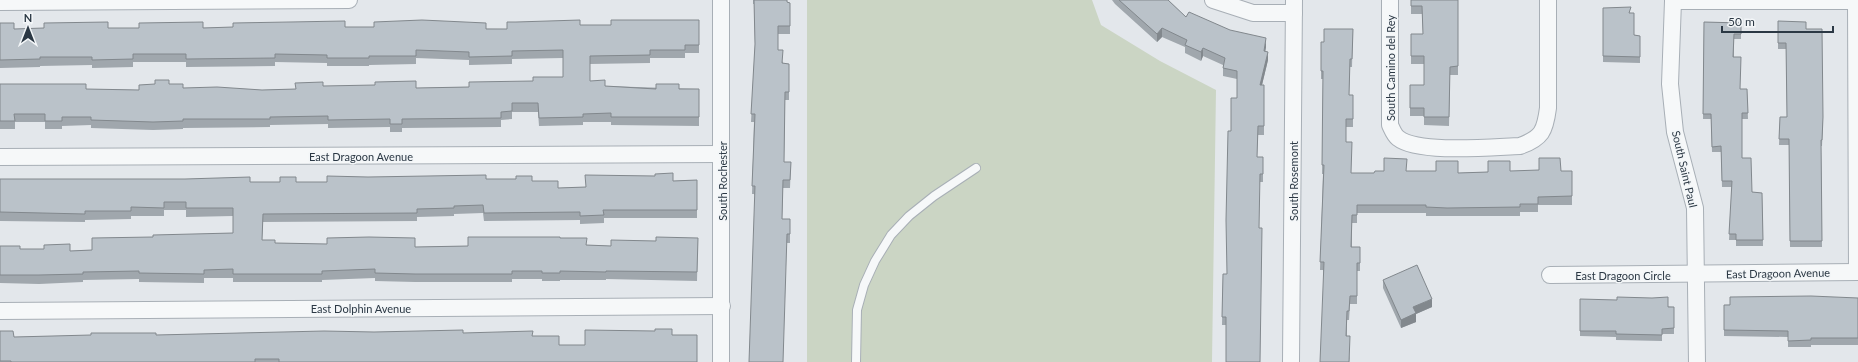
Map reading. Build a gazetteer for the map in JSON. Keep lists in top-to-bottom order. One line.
{"streets":{"street":["South Camino del Rey","East Dragoon Avenue","South Saint Paul","South Rochester","South Rosemont","East Dragoon Circle","East Dolphin Avenue"]},"crossings":[["East Dragoon Avenue","South Saint Paul"],["East Dragoon Avenue","South Rochester"],["East Dragoon Avenue","East Dragoon Circle"],["South Saint Paul","East Dragoon Circle"],["South Rochester","East Dolphin Avenue"]],"scale_bar":"50 m","north":"top"}
